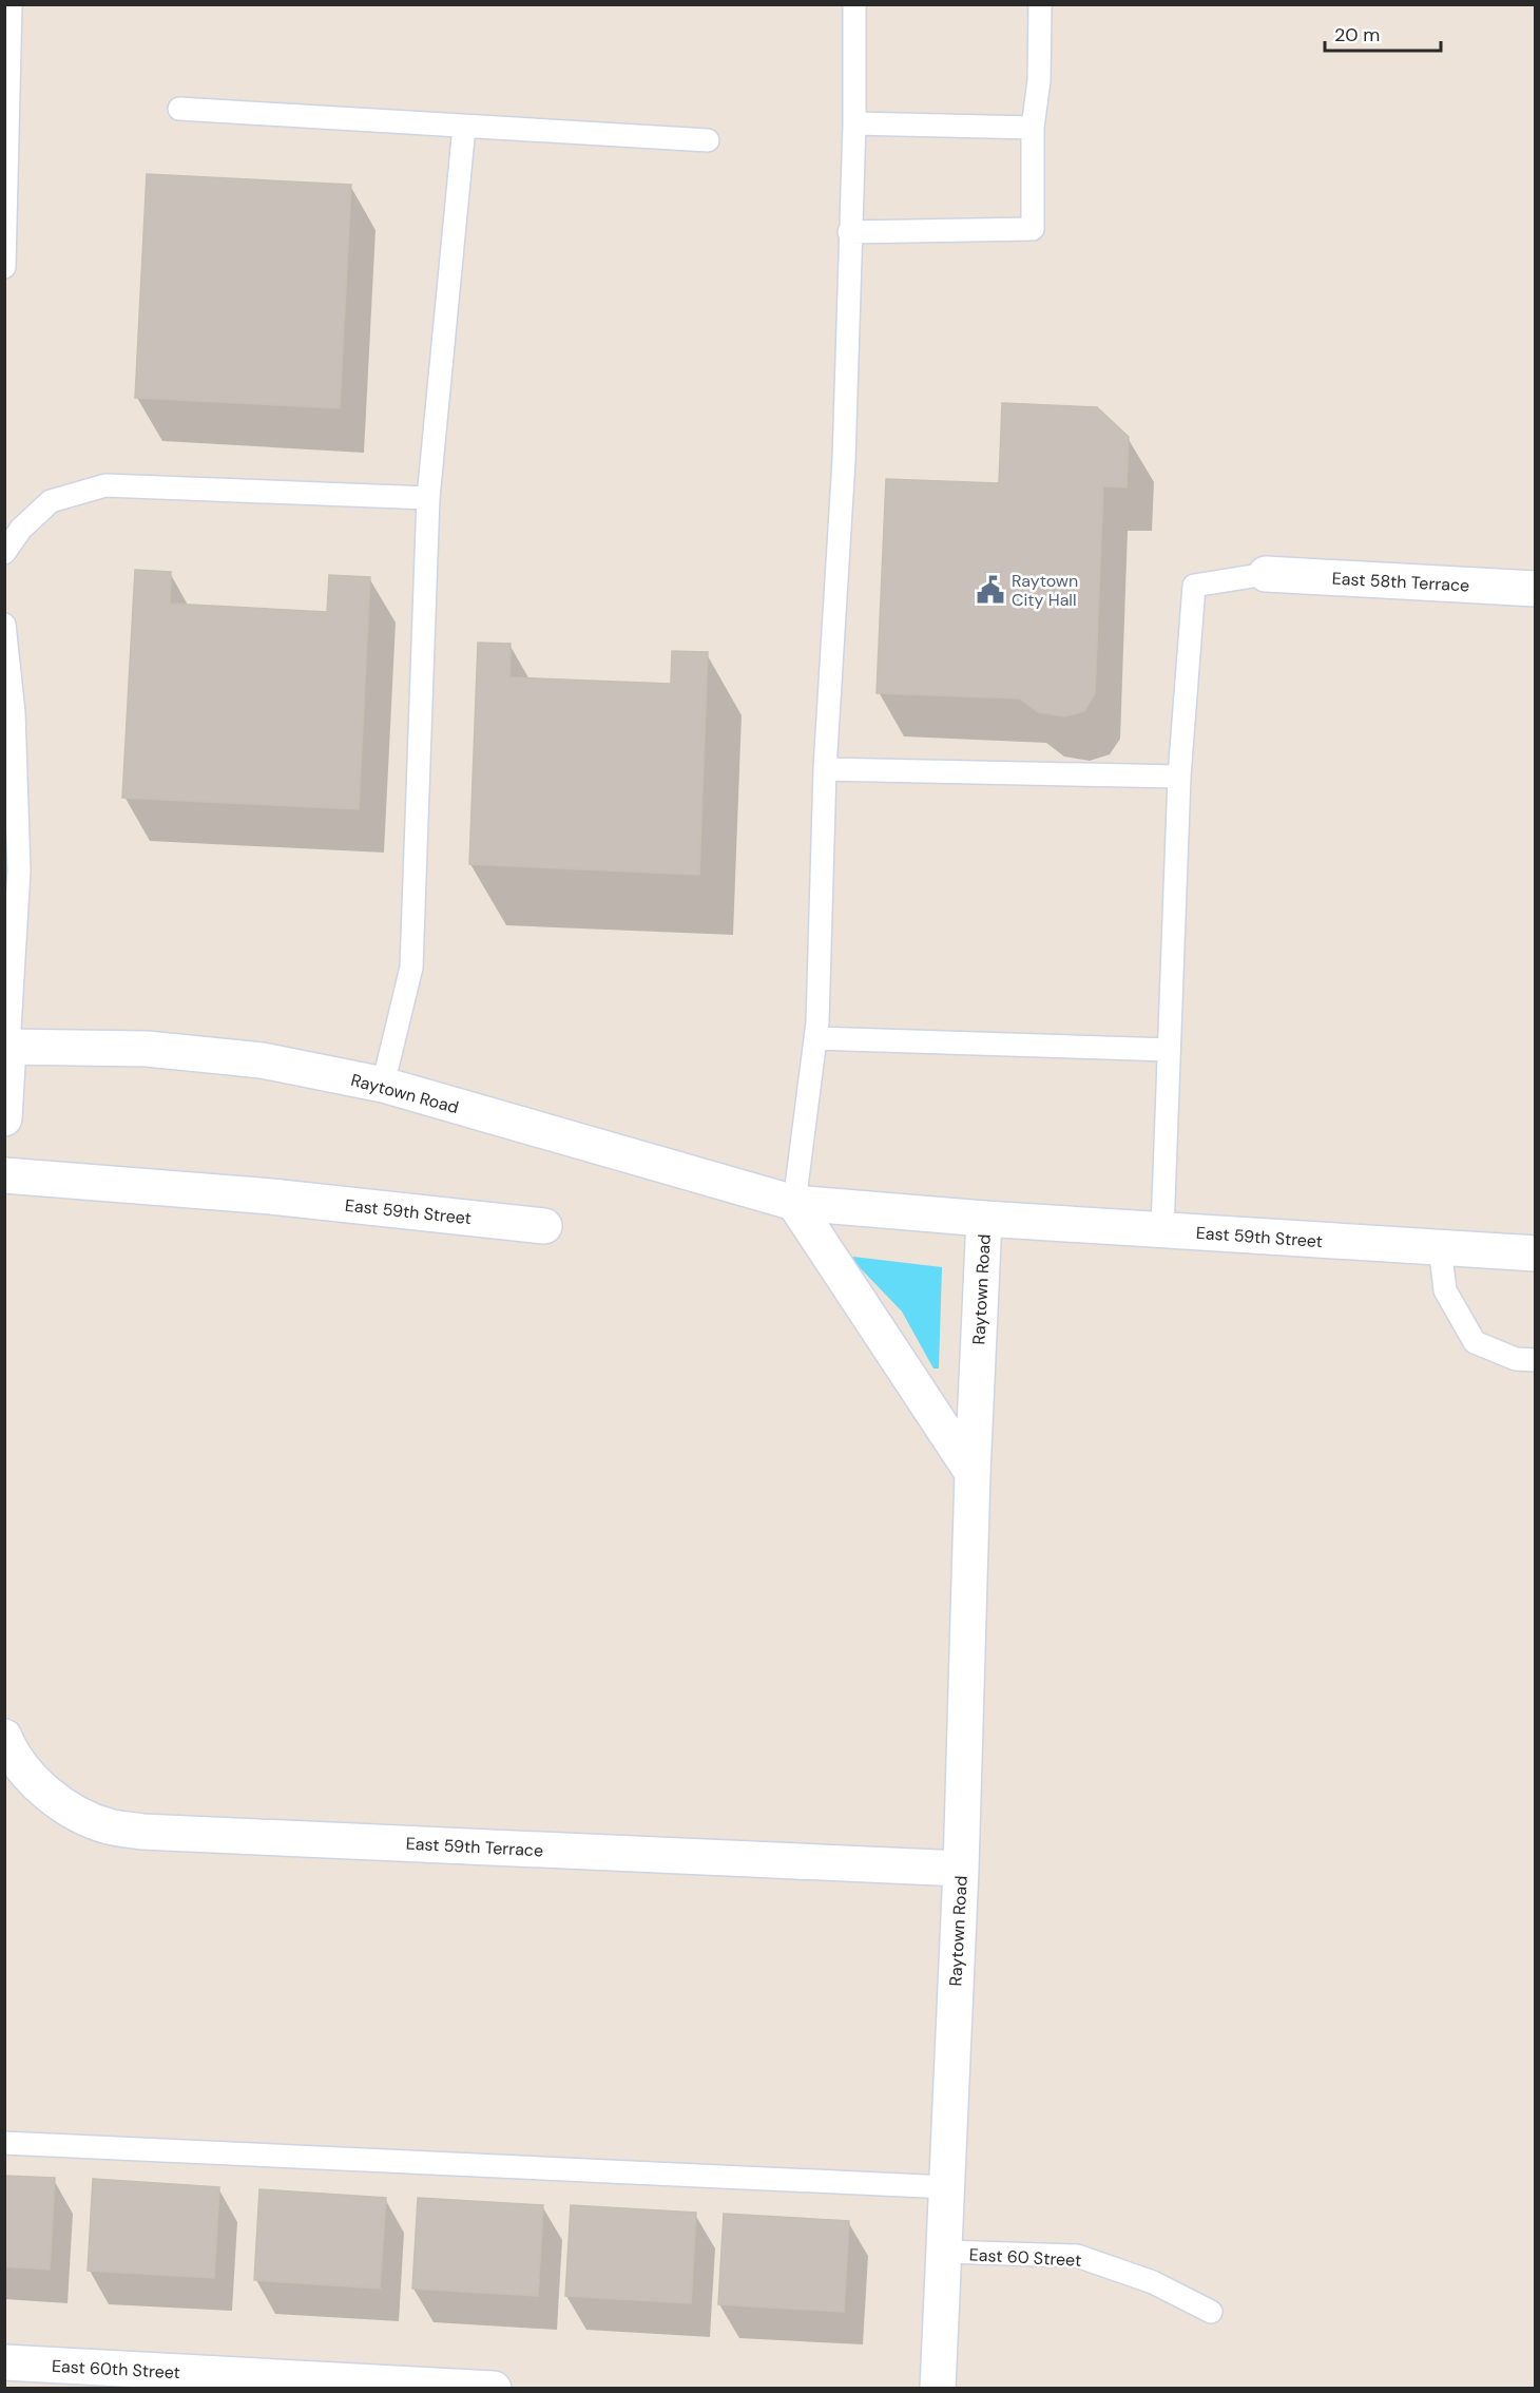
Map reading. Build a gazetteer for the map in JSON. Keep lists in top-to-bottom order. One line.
{"streets":{"street":["East 58th Terrace","Raytown Road","East 59th Street","East 59th Terrace","East 60th Street"],"lane":["East 60 Street"]},"crossings":[["Raytown Road","East 59th Street"],["Raytown Road","East 59th Terrace"],["Raytown Road","East 60 Street"]],"places":{"public building":["Raytown City Hall"]},"scale_bar":"20 m"}
